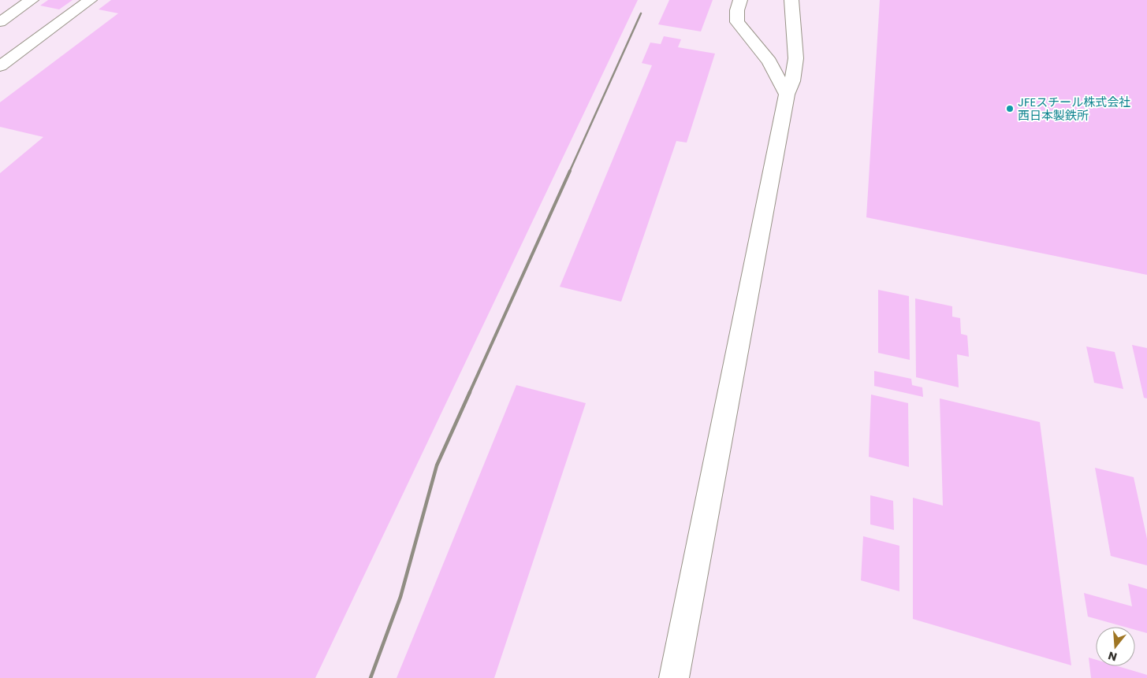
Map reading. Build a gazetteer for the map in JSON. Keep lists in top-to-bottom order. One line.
{"places":["JFEスチール株式会社 西日本製鉄所"],"north":"bottom"}
